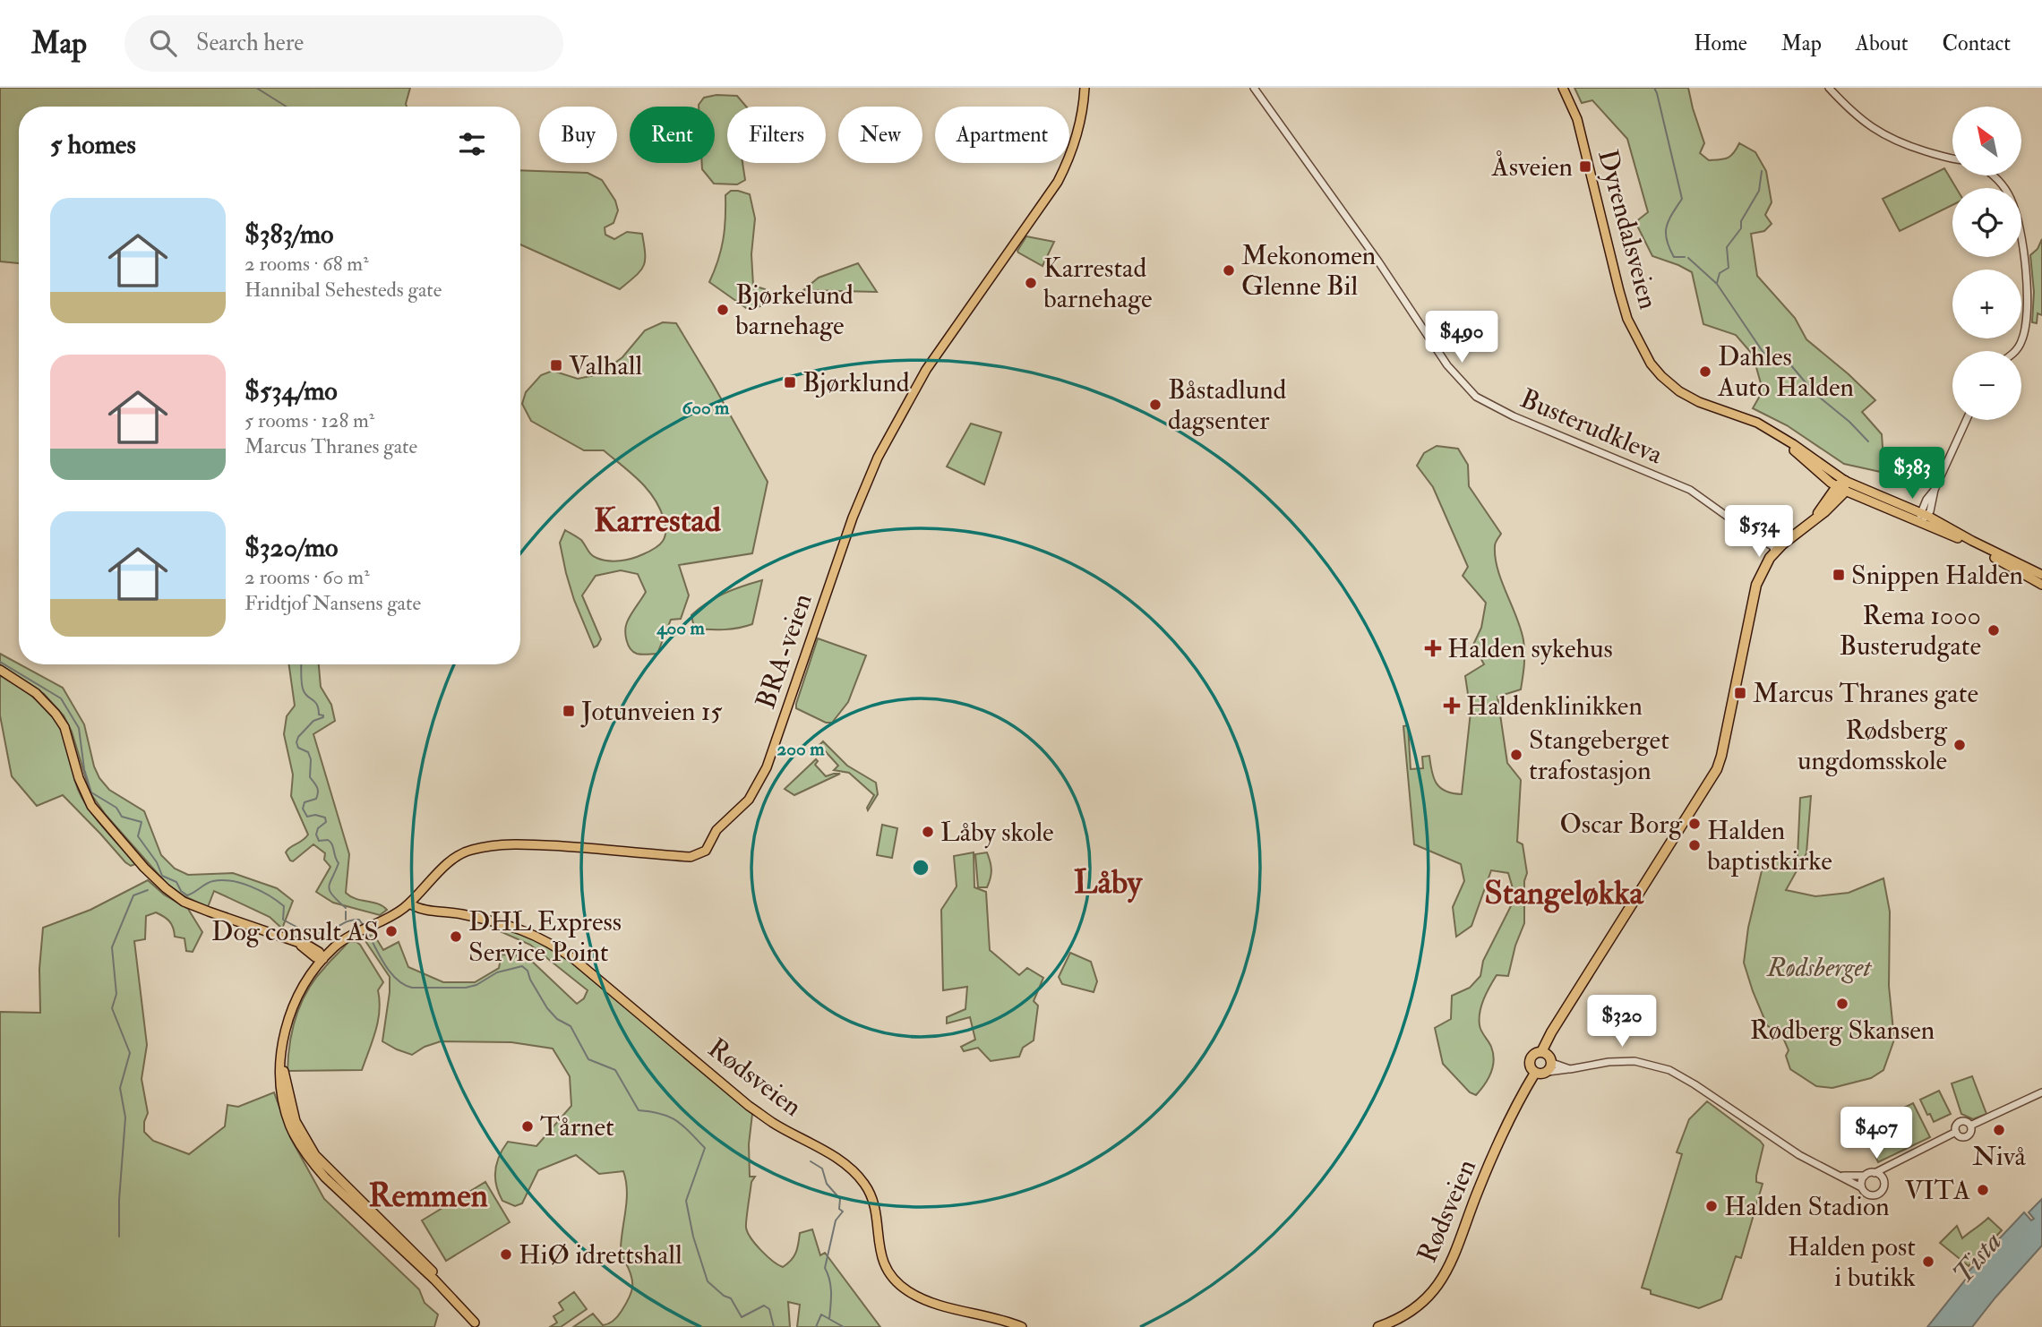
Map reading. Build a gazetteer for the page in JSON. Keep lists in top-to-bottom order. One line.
{"streets":{"highway":["Rødsveien"],"main road":["Dyrendalsveien","BRA-veien"],"street":["Busterudkleva"]},"crossings":[["BRA-veien","Rødsveien"]],"districts":["Karrestad","Låby","Stangeløkka","Remmen"],"water":["Tista"],"parks":["Rødsberget"],"places":{"transit":["Åsveien","Valhall","Bjørklund","Snippen Halden","Marcus Thranes gate","Jotunveien 15"],"other":["Mekonomen Glenne Bil","Karrestad barnehage","Bjørkelund barnehage","Dahles Auto Halden","Båstadlund dagsenter","Rema 1000 Busterudgate","Rødsberg ungdomsskole","Stangeberget trafostasjon","Oscar Borg","Låby skole","Halden baptistkirke","Dog consult AS","DHL Express Service Point","Rødberg Skansen","Tårnet","Nivå","VITA","Halden Stadion","HiØ idrettshall","Halden post i butikk"],"health":["Halden sykehus","Haldenklinikken"]},"north":"top left","page":{"header":"Map","search":"Search here","nav":["Home","Map","About","Contact"],"map_buttons":["+","−"],"chip":["Buy","Rent","Filters","New","Apartment"],"heading":"5 homes","list":[{"name":"$383/mo","note":"2 rooms · 68 m² · Hannibal Sehesteds gate"},{"name":"$534/mo","note":"5 rooms · 128 m² · Marcus Thranes gate"},{"name":"$320/mo","note":"2 rooms · 60 m² · Fridtjof Nansens gate"}],"price":["$490","$383","$534","$320","$407"]},"rings":["600 m","400 m","200 m"]}
